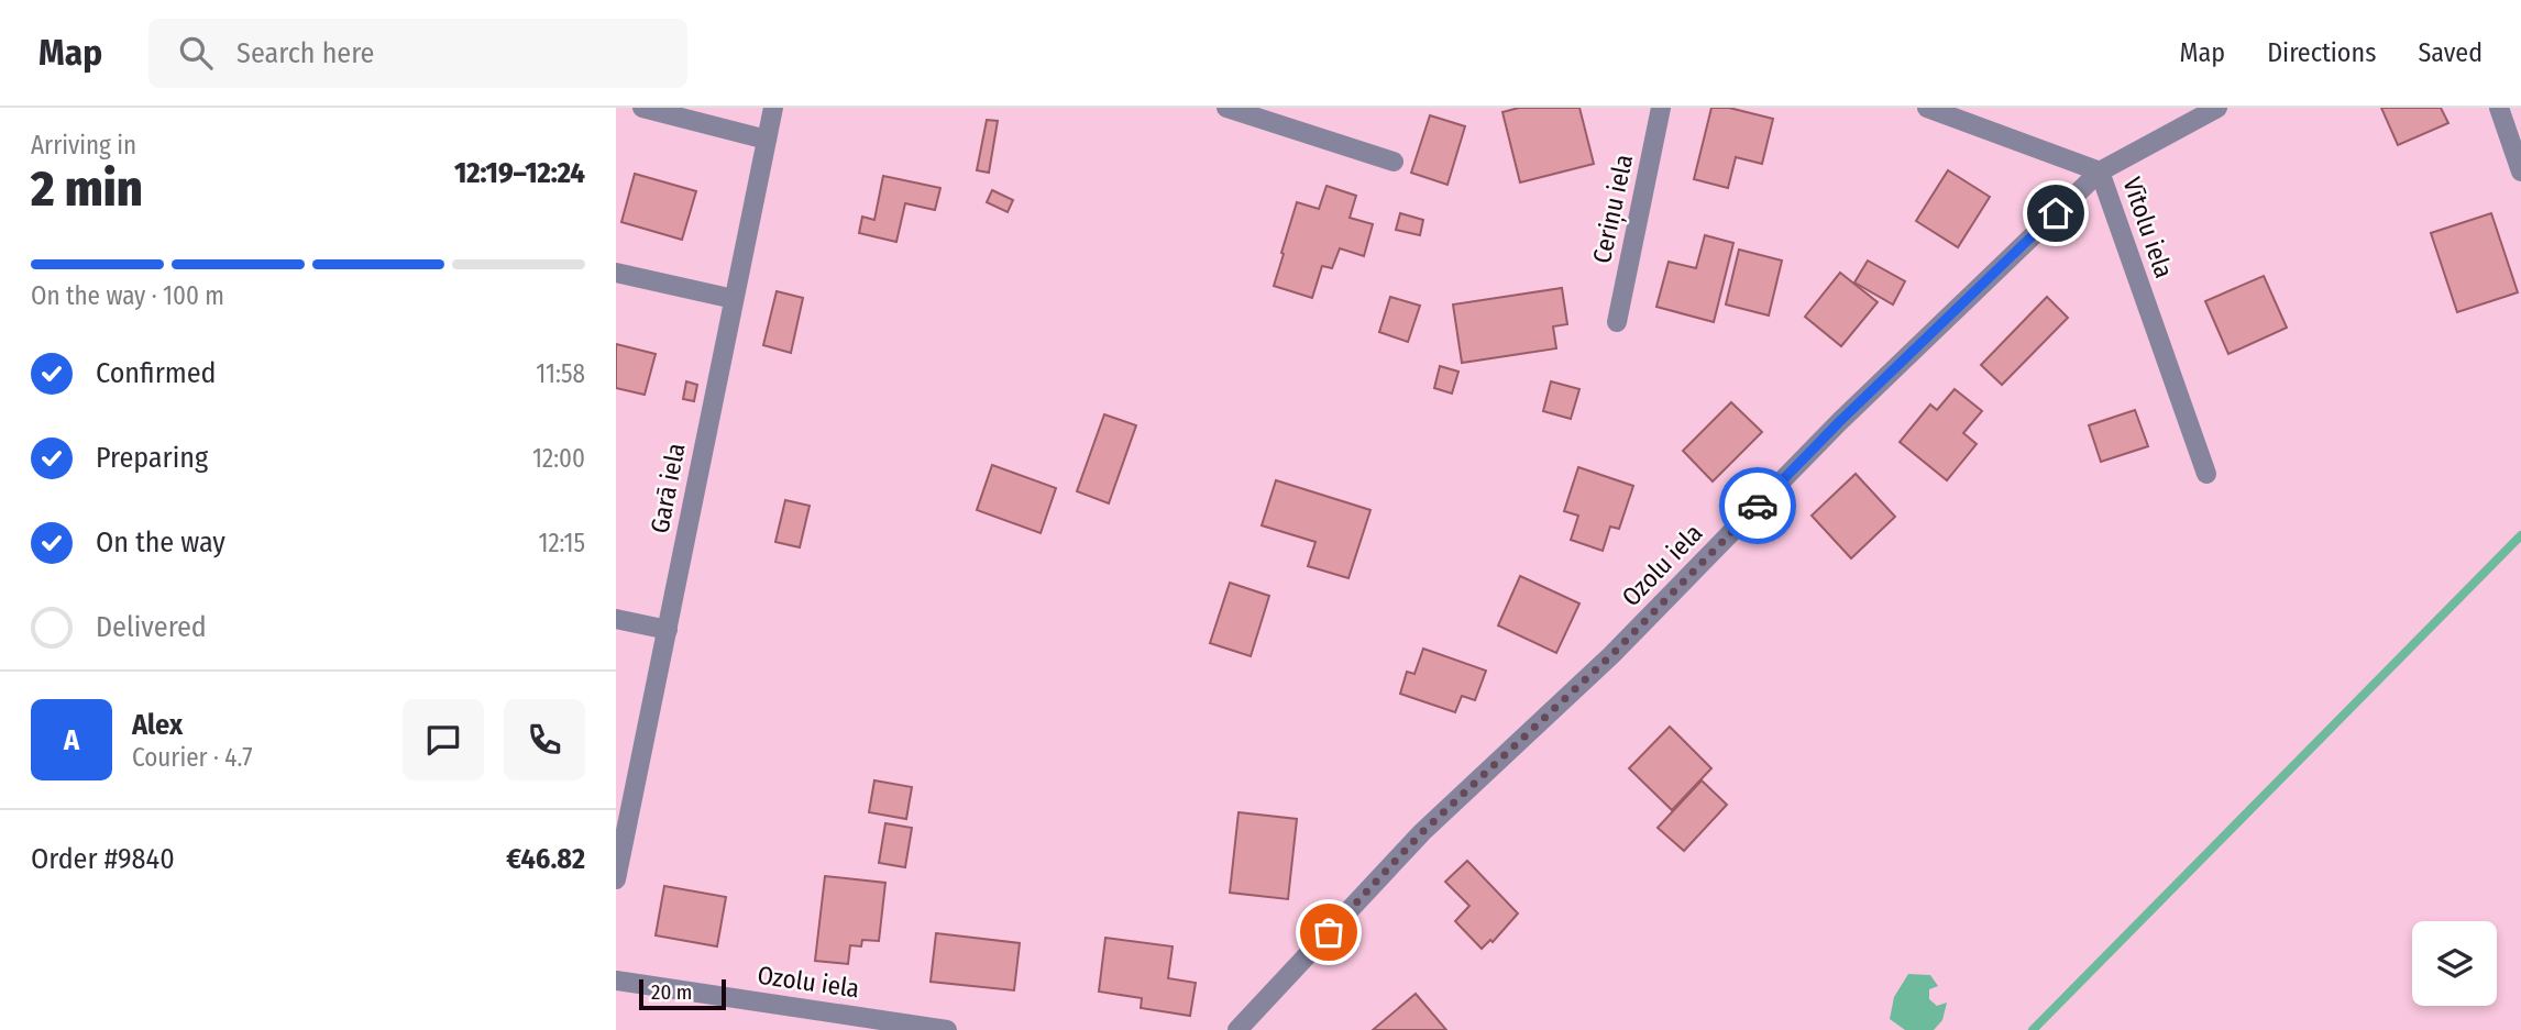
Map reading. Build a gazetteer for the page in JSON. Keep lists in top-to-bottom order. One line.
{"streets":{"street":["Ceriņu iela","Vītolu iela","Garā iela","Ozolu iela"]},"crossings":[["Vītolu iela","Ozolu iela"]],"scale_bar":"20 m","page":{"header":"Map","search":"Search here","nav":["Map","Directions","Saved"],"heading":["2 min","Arriving in","12:19–12:24"],"panel":["Alex","Courier · 4.7","Order #9840","€46.82"],"bar":"On the way · 100 m","list":[["Confirmed","11:58"],["Preparing","12:00"],["On the way","12:15"],"Delivered"],"round":"A","scale":"20 m"}}
